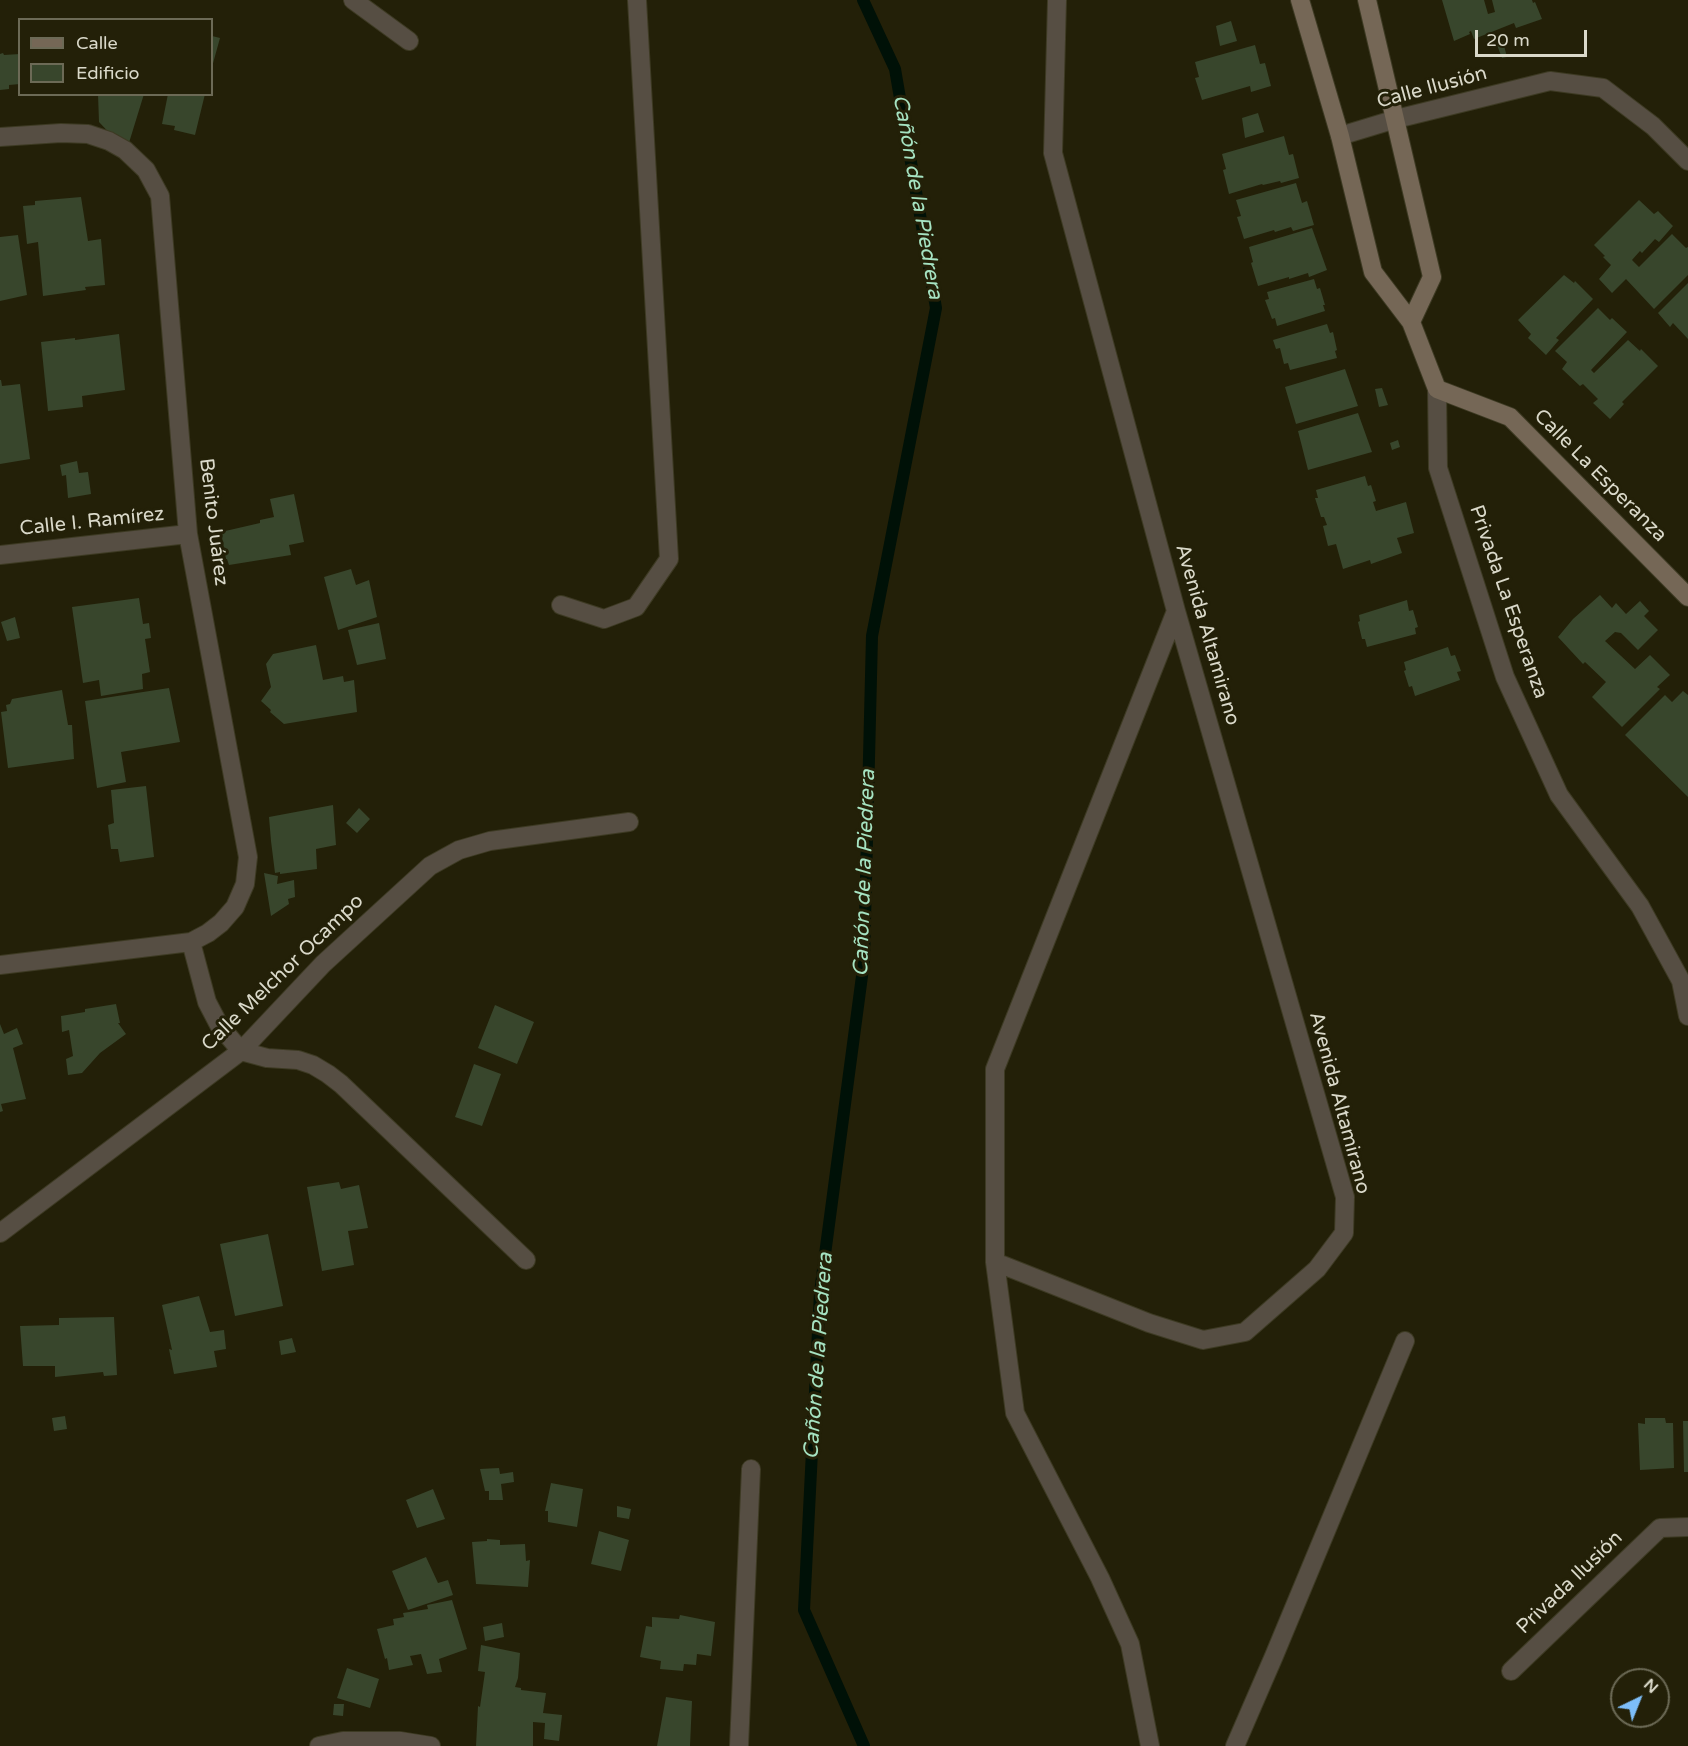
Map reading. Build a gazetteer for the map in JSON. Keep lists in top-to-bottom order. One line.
{"streets":{"street":["Calle Ilusión","Calle La Esperanza","Calle I. Ramírez","Benito Juárez","Privada La Esperanza","Avenida Altamirano","Calle Melchor Ocampo","Privada Ilusión"]},"crossings":[["Calle La Esperanza","Privada La Esperanza"],["Calle I. Ramírez","Benito Juárez"]],"water":["Cañón de la Piedrera"],"legend":["Calle","Edificio"],"scale_bar":"20 m","north":"top right"}
